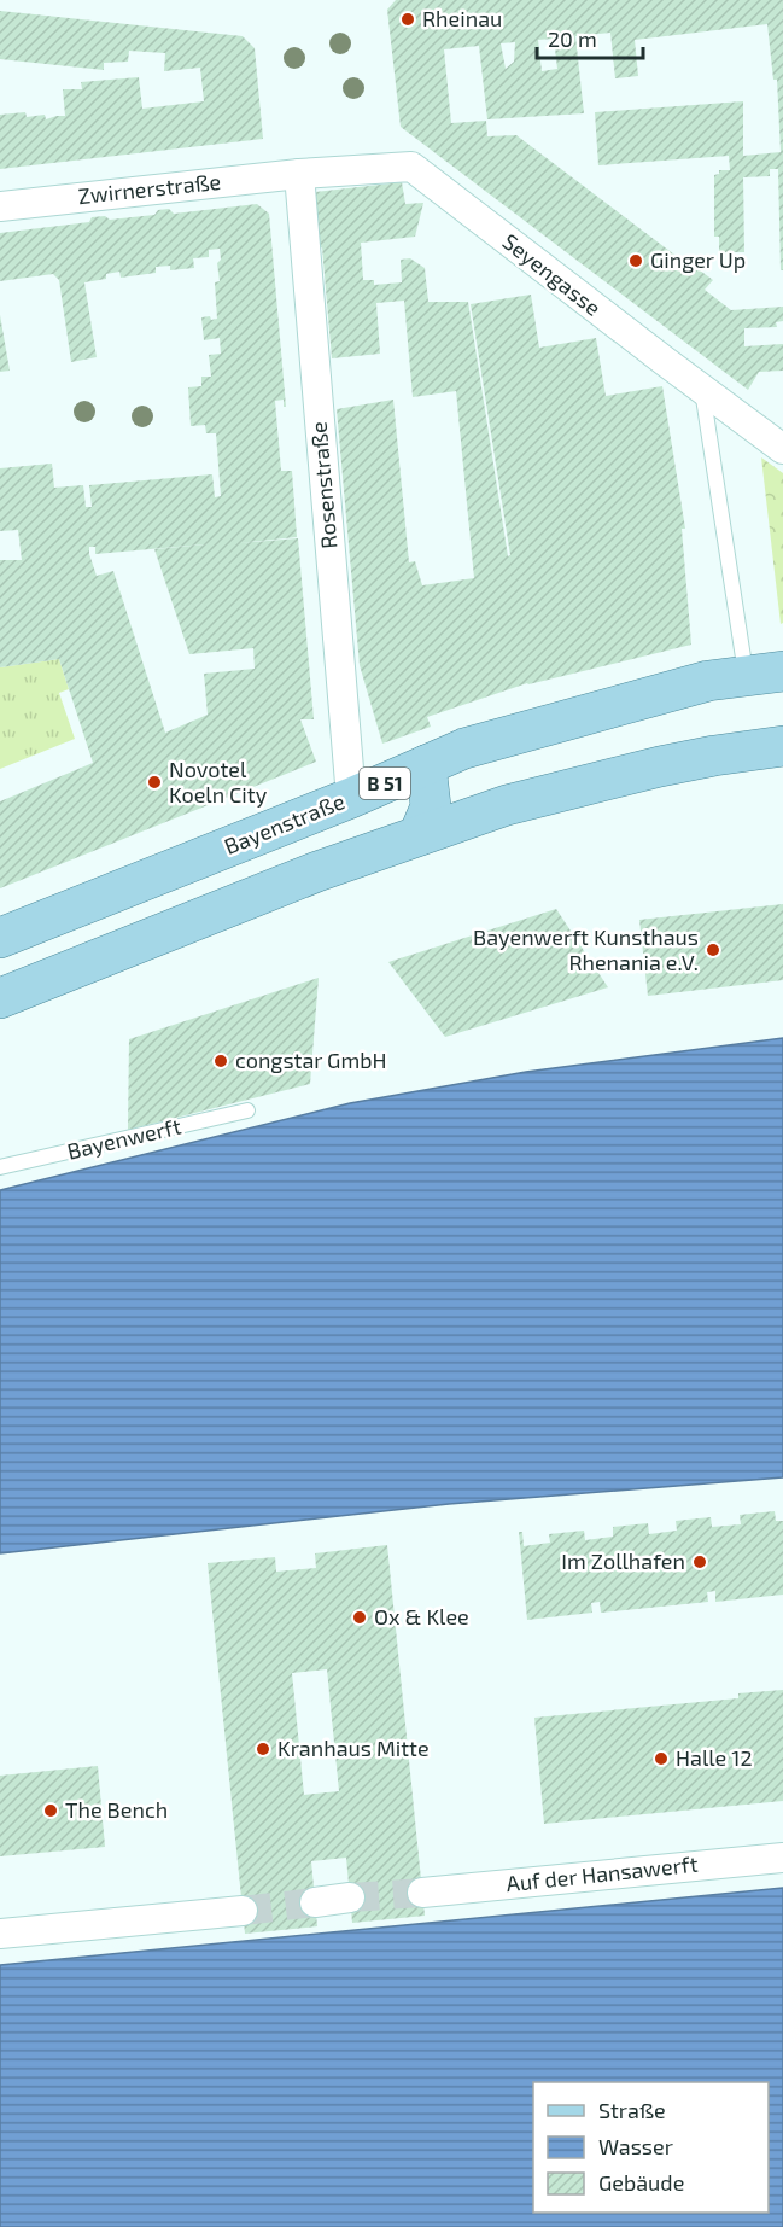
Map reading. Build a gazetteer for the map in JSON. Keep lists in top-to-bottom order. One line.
{"streets":{"main road":["B 51","Bayenstraße"],"street":["Zwirnerstraße","Seyengasse","Rosenstraße","Auf der Hansawerft"],"lane":["Bayenwerft"]},"crossings":[["Zwirnerstraße","Seyengasse"],["Zwirnerstraße","Rosenstraße"],["Seyengasse","Rosenstraße"],["Rosenstraße","Bayenstraße"]],"places":["Rheinau","Ginger Up","Novotel Koeln City","Bayenwerft Kunsthaus Rhenania e.V.","congstar GmbH","Im Zollhafen","Ox & Klee","Kranhaus Mitte","Halle 12","The Bench"],"legend":["Straße","Wasser","Gebäude"],"scale_bar":"20 m"}
